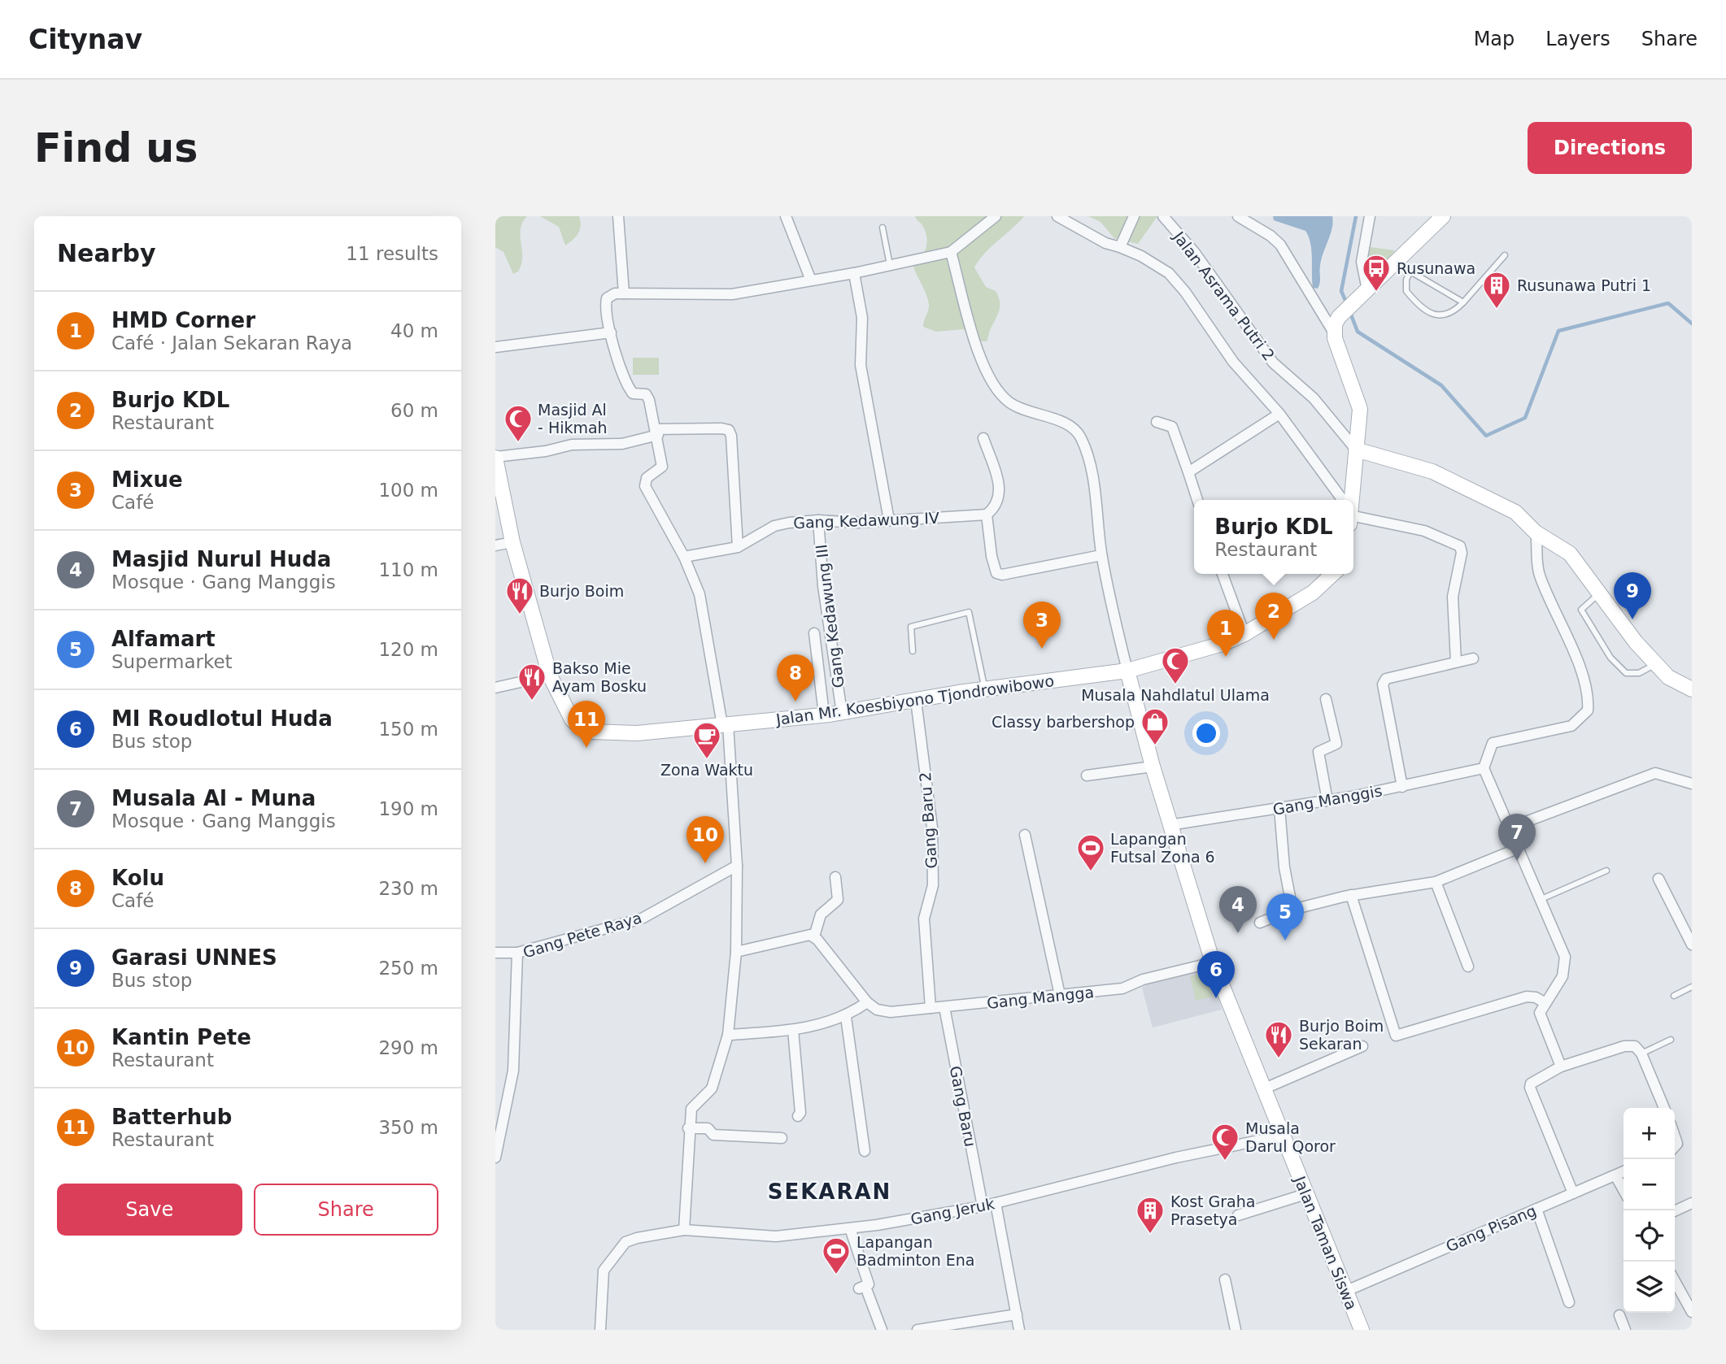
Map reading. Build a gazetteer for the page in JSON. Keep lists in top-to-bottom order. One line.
{"streets":{"main road":["Jalan Mr. Koesbiyono Tjondrowibowo","Jalan Taman Siswa"],"street":["Jalan Asrama Putri 2","Gang Kedawung IV","Gang Kedawung III","Gang Manggis","Gang Baru 2","Gang Pete Raya","Gang Mangga","Gang Baru","Gang Jeruk","Gang Pisang"]},"crossings":[["Gang Kedawung IV","Gang Kedawung III"],["Gang Kedawung III","Jalan Mr. Koesbiyono Tjondrowibowo"],["Jalan Mr. Koesbiyono Tjondrowibowo","Gang Baru 2"],["Jalan Mr. Koesbiyono Tjondrowibowo","Jalan Taman Siswa"],["Gang Manggis","Jalan Taman Siswa"],["Gang Baru 2","Gang Mangga"],["Gang Mangga","Gang Baru"],["Gang Mangga","Jalan Taman Siswa"],["Gang Baru","Gang Jeruk"],["Gang Jeruk","Jalan Taman Siswa"],["Gang Pisang","Jalan Taman Siswa"]],"districts":["SEKARAN"],"places":{"bus stop":["Rusunawa"],"building":["Rusunawa Putri 1","Kost Graha Prasetya"],"mosque":["Masjid Al - Hikmah","Musala Nahdlatul Ulama","Musala Darul Qoror"],"restaurant":["Burjo Boim","Bakso Mie Ayam Bosku","Burjo Boim Sekaran"],"shop":["Classy barbershop"],"cafe":["Zona Waktu"],"sports":["Lapangan Futsal Zona 6","Lapangan Badminton Ena"]},"page":{"header":"Citynav","nav":["Map","Layers","Share"],"buttons":["Directions",["Save","Share"]],"title":"Find us","heading":["Nearby","11 results"],"list":[{"mark":"1","name":"HMD Corner","note":"Café · Jalan Sekaran Raya","value":"40 m"},{"mark":"2","name":"Burjo KDL","note":"Restaurant","value":"60 m"},{"mark":"3","name":"Mixue","note":"Café","value":"100 m"},{"mark":"4","name":"Masjid Nurul Huda","note":"Mosque · Gang Manggis","value":"110 m"},{"mark":"5","name":"Alfamart","note":"Supermarket","value":"120 m"},{"mark":"6","name":"MI Roudlotul Huda","note":"Bus stop","value":"150 m"},{"mark":"7","name":"Musala Al - Muna","note":"Mosque · Gang Manggis","value":"190 m"},{"mark":"8","name":"Kolu","note":"Café","value":"230 m"},{"mark":"9","name":"Garasi UNNES","note":"Bus stop","value":"250 m"},{"mark":"10","name":"Kantin Pete","note":"Restaurant","value":"290 m"},{"mark":"11","name":"Batterhub","note":"Restaurant","value":"350 m"}],"popup":["Burjo KDL","Restaurant"],"pins":["9","2","3","1","8","11","7","10","4","5","6"],"map_buttons":["+","−"]}}
